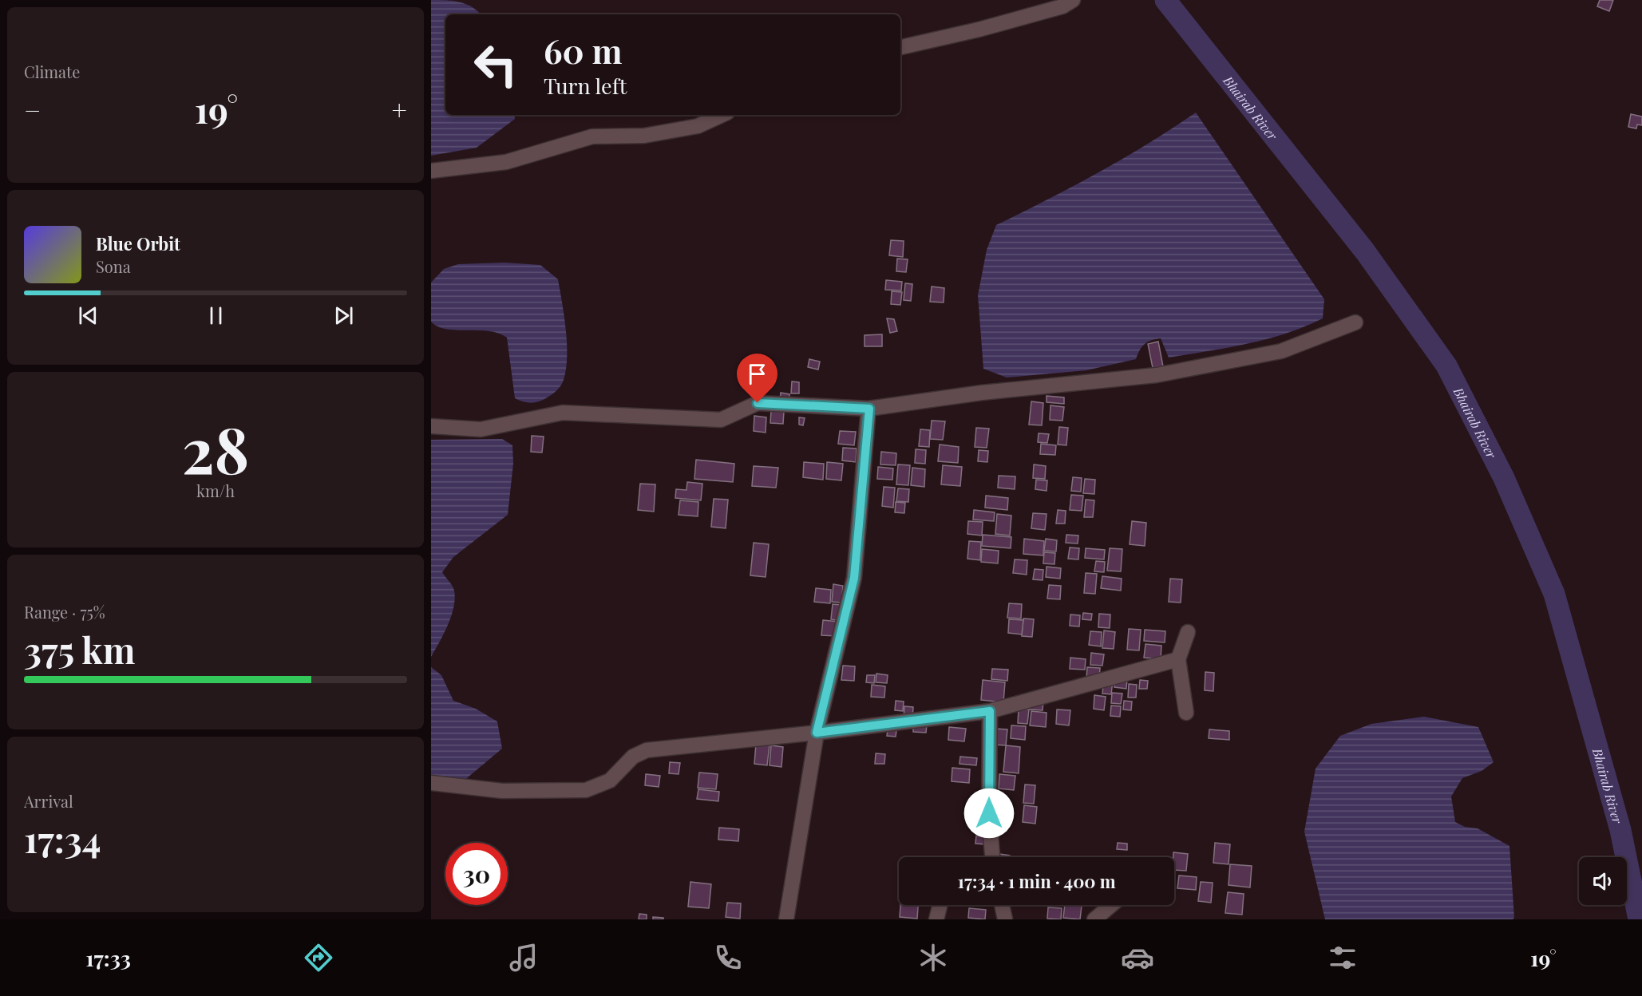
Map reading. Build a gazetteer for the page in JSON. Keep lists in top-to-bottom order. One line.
{"water":["Bhairab River"],"page":{"tile":["Climate",["28","km/h"],["Range · 75%","375 km"],["Arrival","17:34"]],"turn":["60 m","Turn left"],"heat":["−","19°","+"],"song":["Blue Orbit","Sona"],"limit":"30","trip":"17:34 · 1 min · 400 m","tabs":["17:33","19°"]}}
